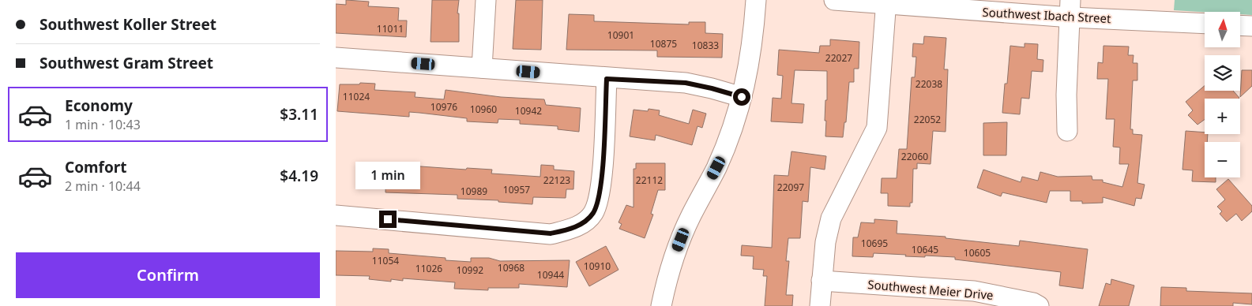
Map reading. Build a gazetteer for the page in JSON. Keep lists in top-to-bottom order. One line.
{"streets":{"street":["Southwest Ibach Street","Southwest Meier Drive"]},"house_numbers":["11011","10901","10875","10833","22027","22038","11024","10976","10960","10942","22052","22060","22123","22112","22097","10957","10989","10695","10645","10605","11054","10910","10968","11026","10992","10944"],"north":"top","page":{"banner":["Southwest Koller Street","Southwest Gram Street"],"map_buttons":["+","−"],"list":[{"name":"Economy","note":"1 min · 10:43","value":"$3.11"},{"name":"Comfort","note":"2 min · 10:44","value":"$4.19"}],"bubble":"1 min","buttons":"Confirm"}}
